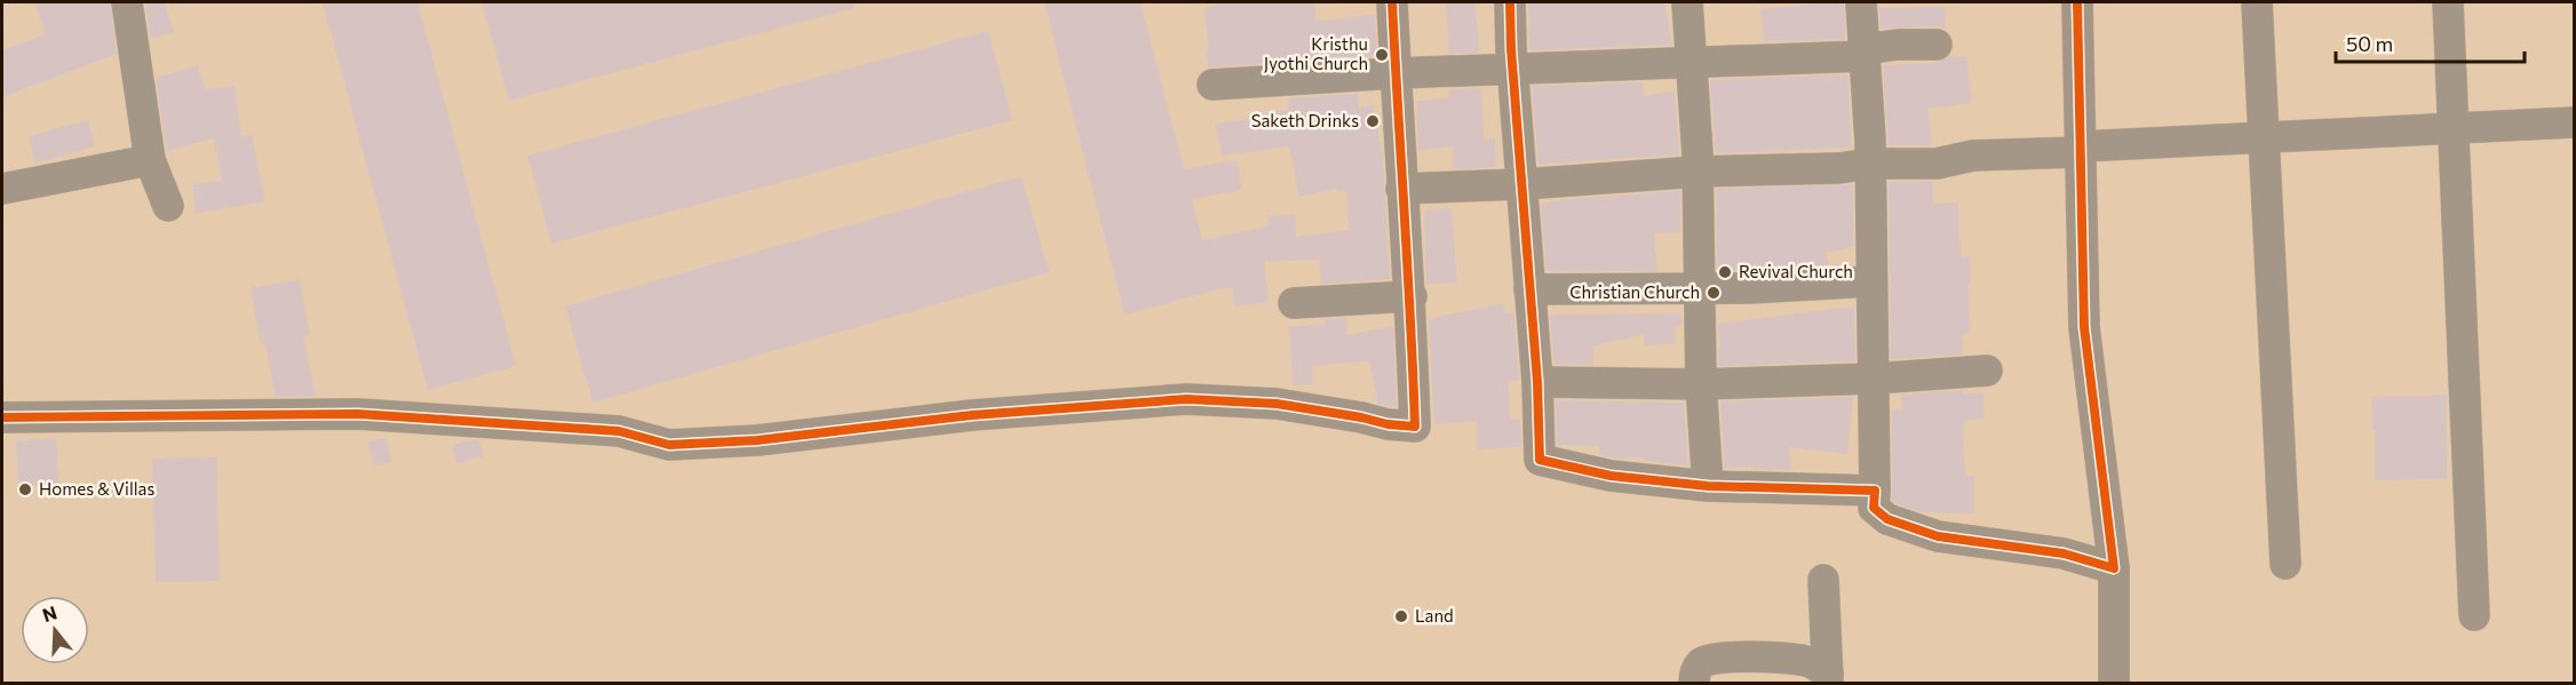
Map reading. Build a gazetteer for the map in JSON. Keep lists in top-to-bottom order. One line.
{"places":["Kristhu Jyothi Church","Saketh Drinks","Revival Church","Christian Church","Homes & Villas","Land"],"scale_bar":"50 m","north":"top"}
